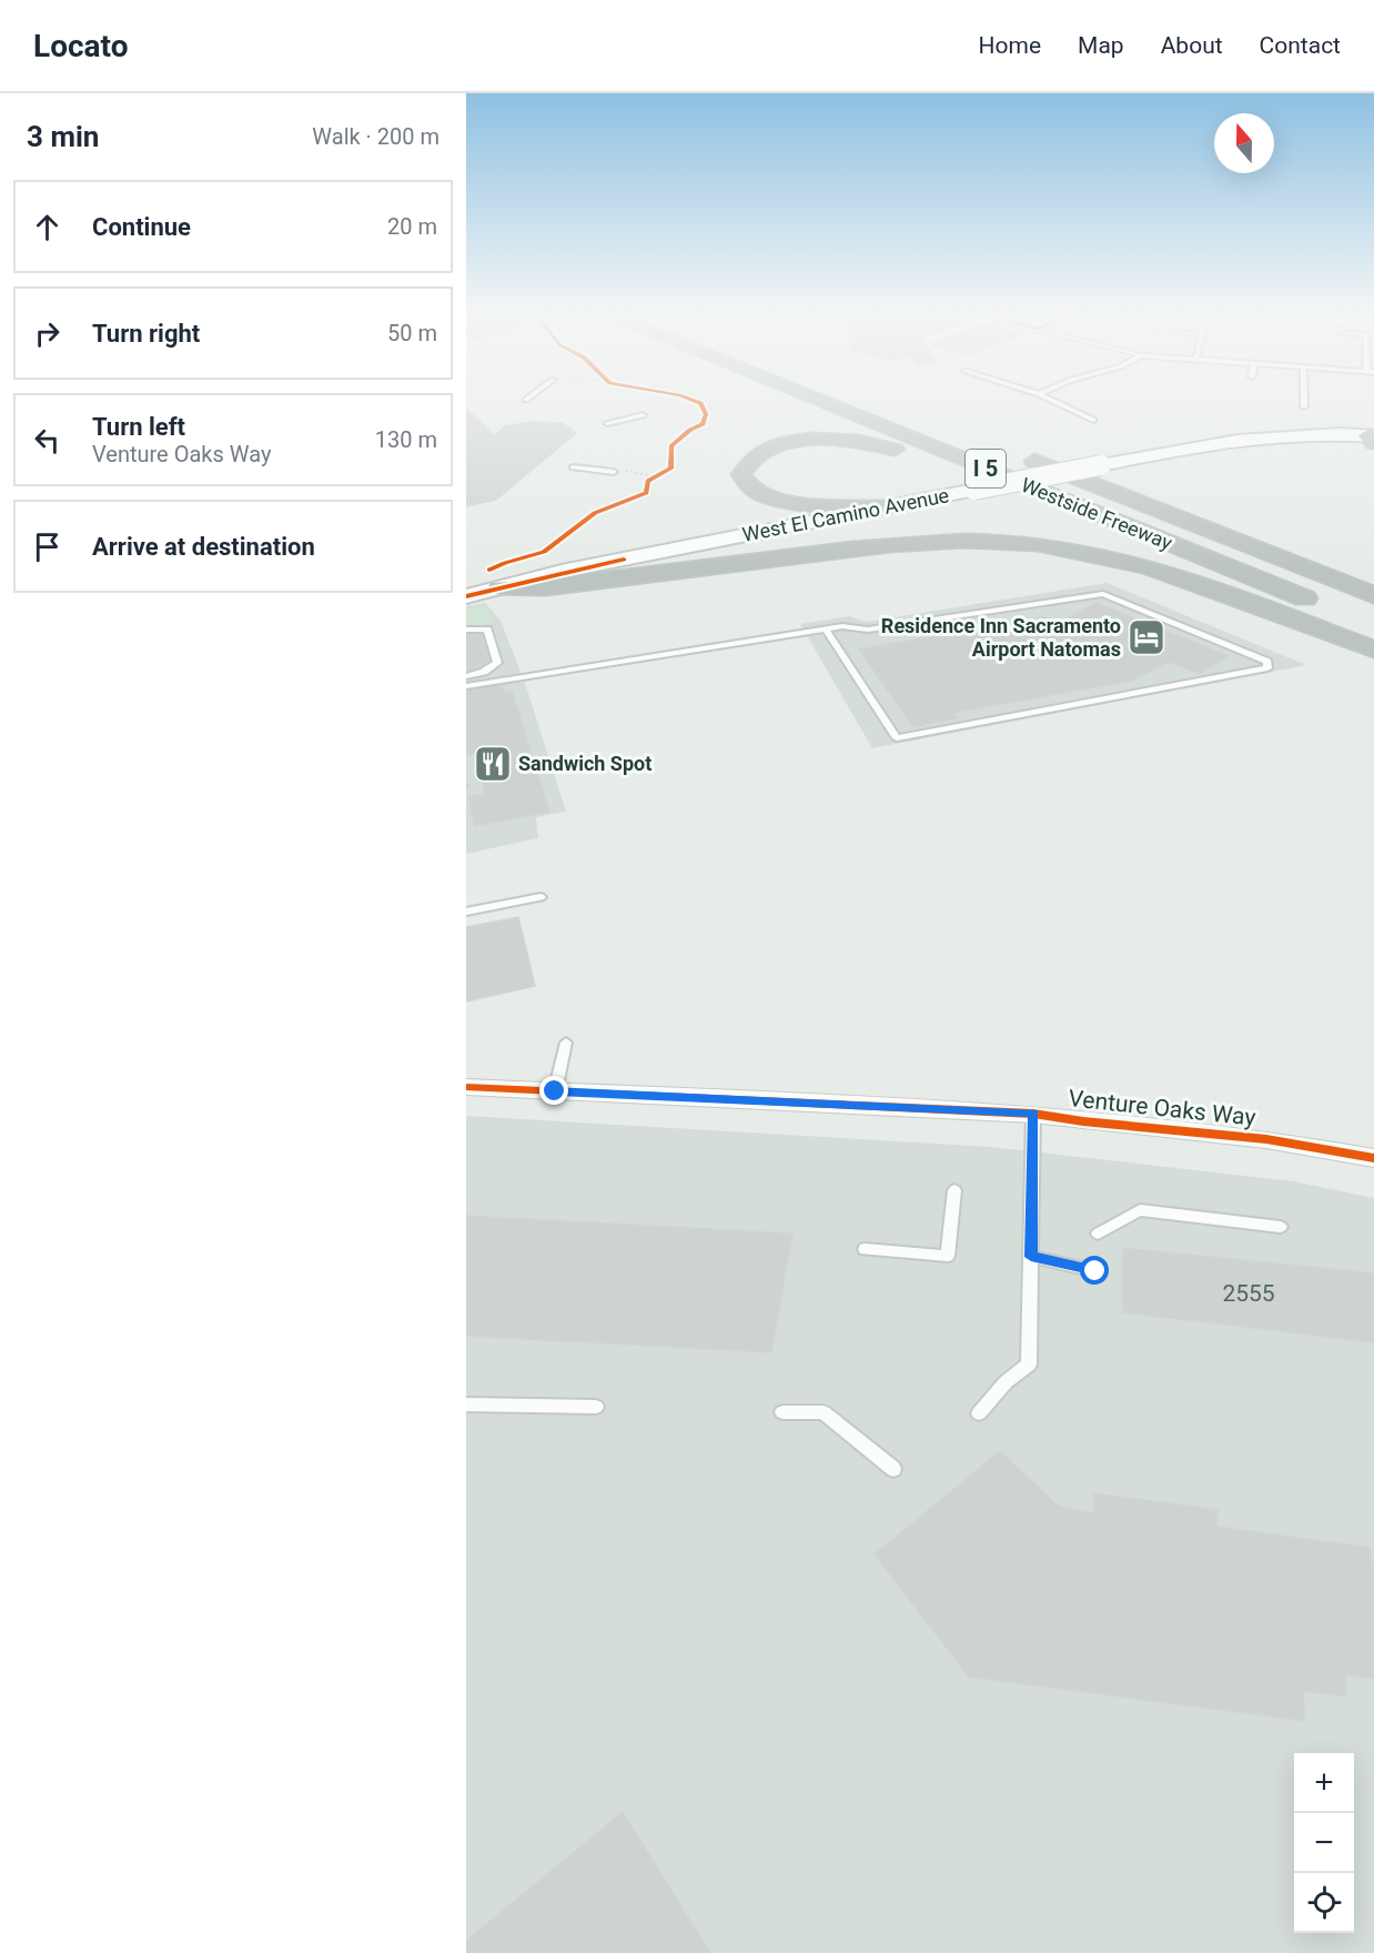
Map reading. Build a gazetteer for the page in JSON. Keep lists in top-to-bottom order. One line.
{"streets":{"highway":["I 5","Westside Freeway"],"main road":["West El Camino Avenue"],"street":["Venture Oaks Way"]},"places":{"hotel":["Residence Inn Sacramento Airport Natomas"],"restaurant":["Sandwich Spot"]},"house_numbers":["2555"],"north":"top","page":{"header":"Locato","nav":["Home","Map","About","Contact"],"heading":["3 min","Walk · 200 m"],"list":[["Continue","20 m"],["Turn right","50 m"],["Turn left","Venture Oaks Way","130 m"],"Arrive at destination"],"map_buttons":["+","−"]}}
